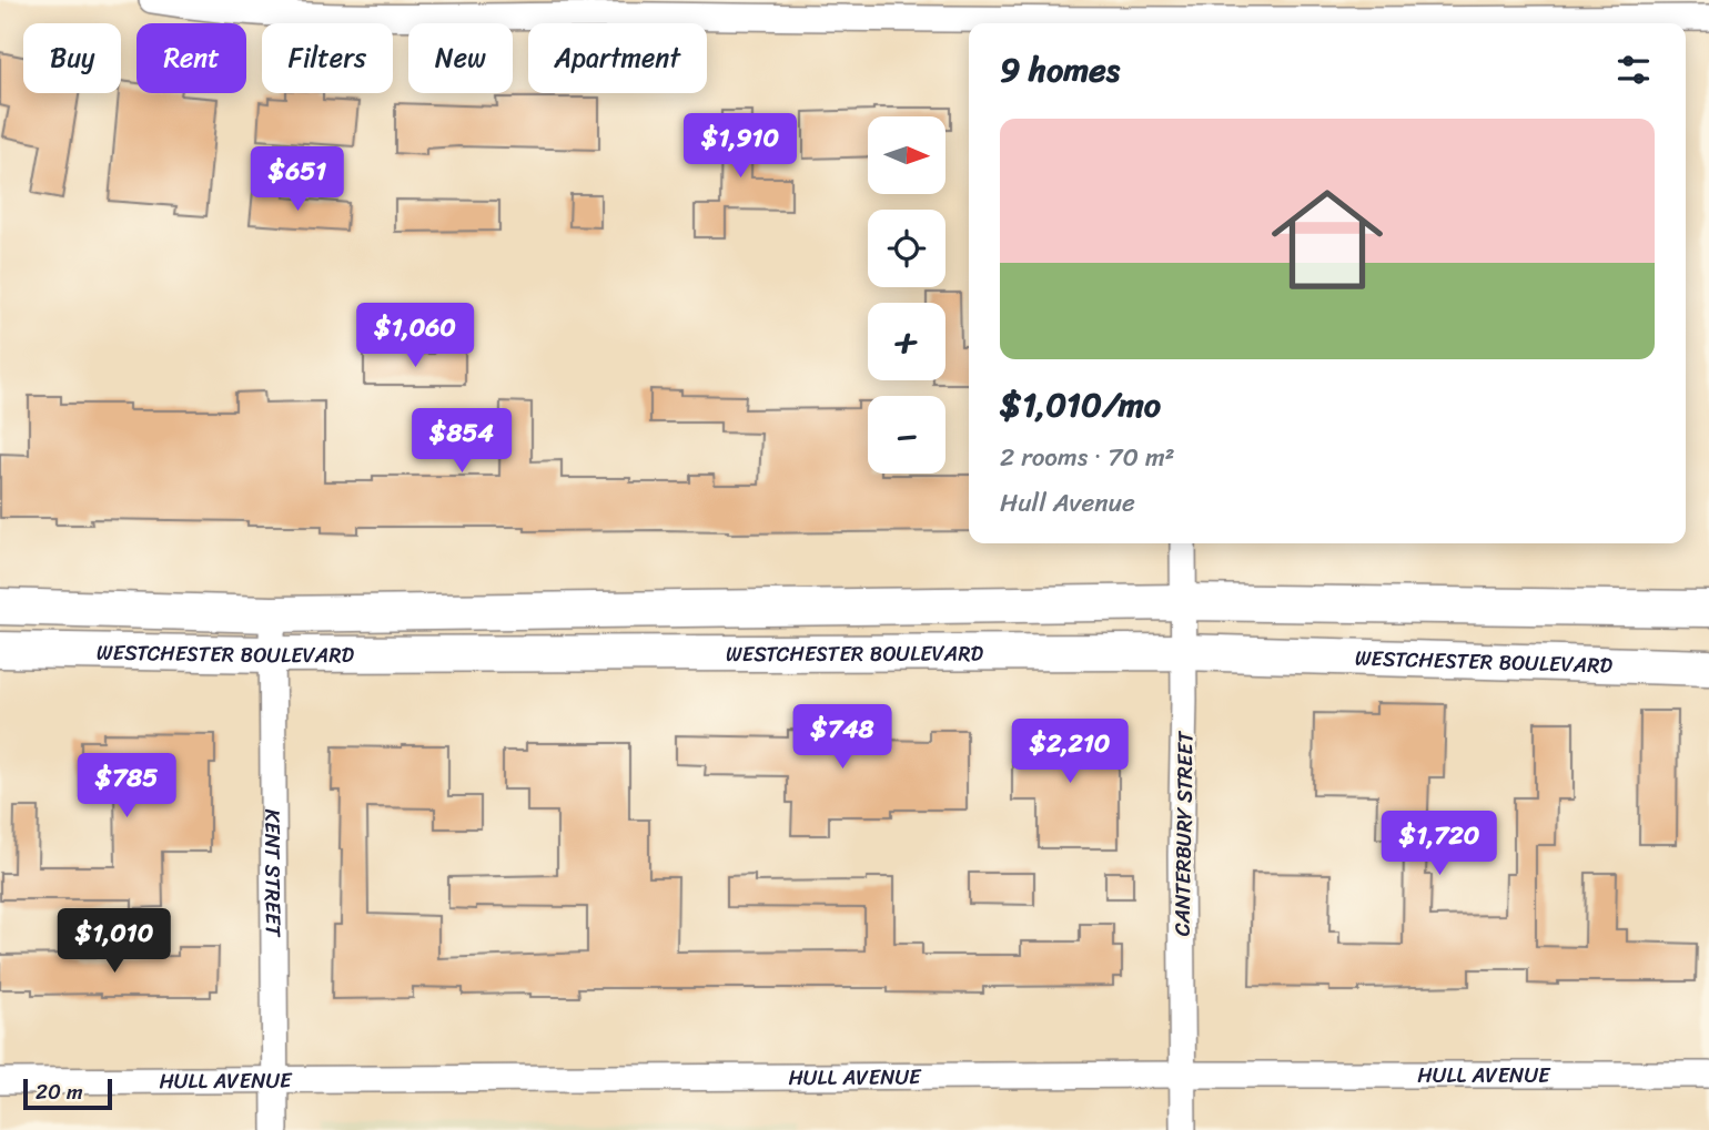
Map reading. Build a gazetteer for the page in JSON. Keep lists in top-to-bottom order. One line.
{"streets":{"street":["WESTCHESTER BOULEVARD","CANTERBURY STREET","KENT STREET","HULL AVENUE"]},"crossings":[["WESTCHESTER BOULEVARD","CANTERBURY STREET"],["WESTCHESTER BOULEVARD","KENT STREET"],["CANTERBURY STREET","HULL AVENUE"],["KENT STREET","HULL AVENUE"]],"scale_bar":"20 m","north":"right","page":{"chip":["Buy","Rent","Filters","New","Apartment"],"heading":"9 homes","price":["$1,910","$651","$1,060","$854","$748","$2,210","$785","$1,720","$1,010"],"map_buttons":["+","−"],"list":[{"name":"$1,010/mo","note":"2 rooms · 70 m² · Hull Avenue"}],"scale":"20 m"}}
